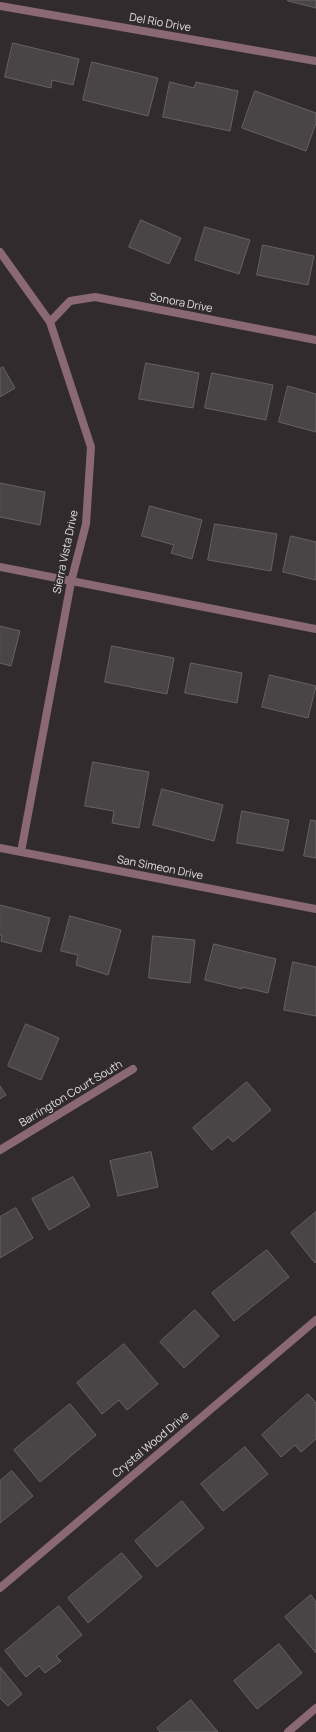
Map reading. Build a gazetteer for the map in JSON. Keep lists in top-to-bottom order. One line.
{"streets":{"street":["Del Rio Drive","Sonora Drive","Sierra Vista Drive","San Simeon Drive","Barrington Court South","Crystal Wood Drive"]},"crossings":[["Sonora Drive","Sierra Vista Drive"],["Sierra Vista Drive","San Simeon Drive"]]}
